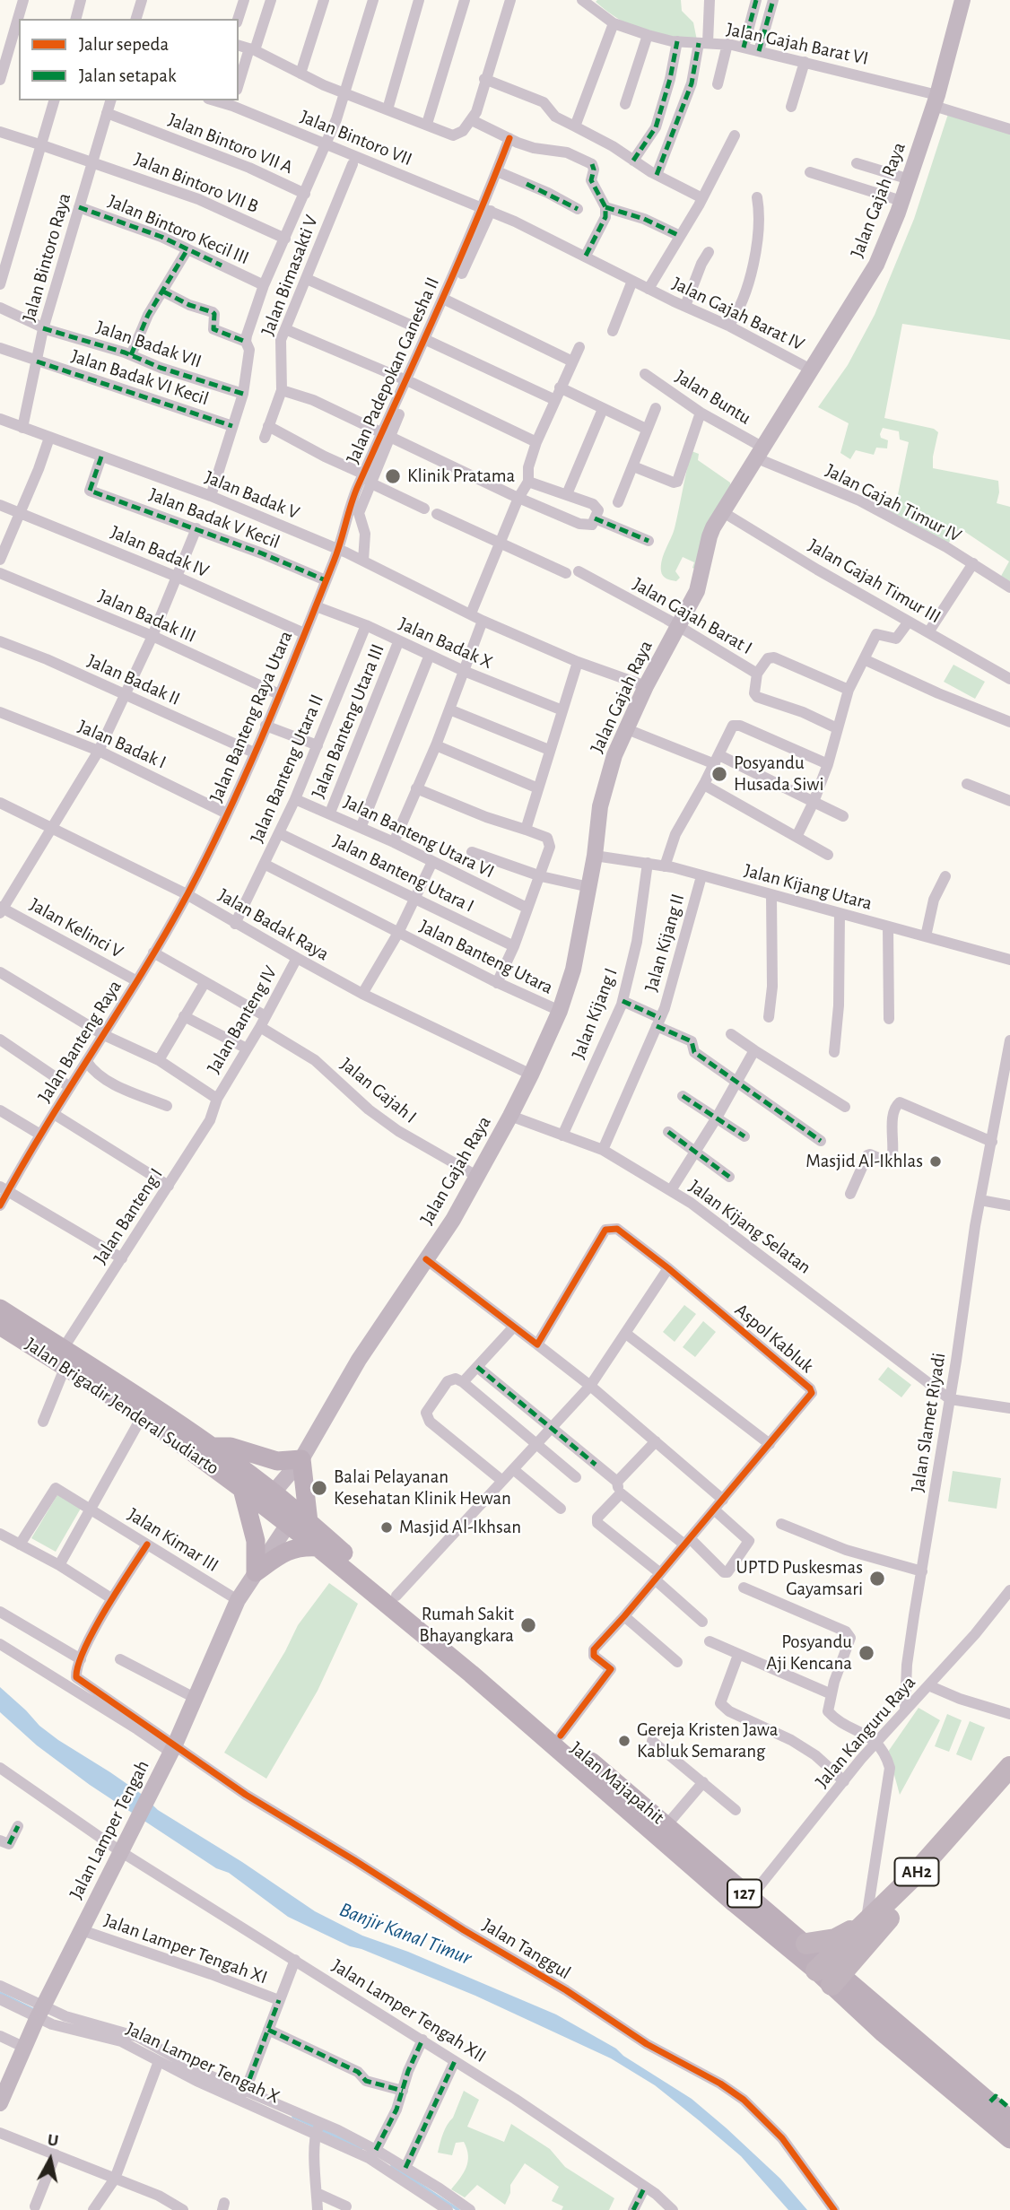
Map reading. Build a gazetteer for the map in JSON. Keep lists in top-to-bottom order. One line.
{"streets":{"highway":["AH2"],"main road":["Jalan Gajah Raya","Jalan Brigadir Jenderal Sudiarto","Jalan Majapahit","Jalan Lamper Tengah","127"],"street":["Jalan Gajah Barat VI","Jalan Bintoro VII","Jalan Bintoro VII A","Jalan Bintoro VII B","Jalan Bintoro Kecil III","Jalan Bintoro Raya","Jalan Bimasakti V","Jalan Gajah Barat IV","Jalan Badak VII","Jalan Padepokan Ganesha II","Jalan Badak VI Kecil","Jalan Buntu","Jalan Badak V","Jalan Gajah Timur IV","Jalan Badak V Kecil","Jalan Badak IV","Jalan Gajah Timur III","Jalan Badak III","Jalan Gajah Barat I","Jalan Badak X","Jalan Badak II","Jalan Banteng Raya Utara","Jalan Banteng Utara III","Jalan Badak I","Jalan Banteng Utara II","Jalan Banteng Utara VI","Jalan Banteng Utara I","Jalan Kijang Utara","Jalan Badak Raya","Jalan Kelinci V","Jalan Kijang II","Jalan Banteng Utara","Jalan Kijang I","Jalan Banteng IV","Jalan Banteng Raya","Jalan Gajah I","Jalan Banteng I","Jalan Kijang Selatan","Aspol Kabluk","Jalan Slamet Riyadi","Jalan Kimar III","Jalan Kanguru Raya","Jalan Lamper Tengah XI","Jalan Tanggul","Jalan Lamper Tengah XII","Jalan Lamper Tengah X"]},"crossings":[["Jalan Gajah Barat VI","Jalan Gajah Raya"],["Jalan Bintoro VII","Jalan Gajah Barat IV"],["Jalan Bintoro VII","Jalan Padepokan Ganesha II"],["Jalan Bintoro VII A","Jalan Bintoro Raya"],["Jalan Bintoro VII B","Jalan Bintoro Raya"],["Jalan Gajah Raya","Jalan Gajah Barat IV"],["Jalan Gajah Raya","Jalan Buntu"],["Jalan Gajah Raya","Jalan Badak V"],["Jalan Gajah Raya","Jalan Gajah Timur IV"],["Jalan Gajah Raya","Jalan Gajah Timur III"],["Jalan Gajah Raya","Jalan Gajah Barat I"],["Jalan Gajah Raya","Jalan Kijang Utara"],["Jalan Gajah Raya","Jalan Badak Raya"],["Jalan Gajah Raya","Jalan Banteng Utara"],["Jalan Gajah Raya","Jalan Gajah I"],["Jalan Gajah Raya","Jalan Kijang Selatan"],["Jalan Gajah Raya","Jalan Majapahit"],["Jalan Bintoro Kecil III","Jalan Bintoro Raya"],["Jalan Bintoro Raya","Jalan Badak VII"],["Jalan Bintoro Raya","Jalan Badak VI Kecil"],["Jalan Bintoro Raya","Jalan Badak V"],["Jalan Bimasakti V","Jalan Padepokan Ganesha II"],["Jalan Gajah Barat IV","Jalan Padepokan Ganesha II"],["Jalan Padepokan Ganesha II","Jalan Badak V"],["Jalan Padepokan Ganesha II","Jalan Banteng Raya Utara"],["Jalan Buntu","Jalan Gajah Timur IV"],["Jalan Badak V","Jalan Badak V Kecil"],["Jalan Badak V","Jalan Banteng Raya Utara"],["Jalan Badak V Kecil","Jalan Banteng Raya Utara"],["Jalan Badak IV","Jalan Banteng Raya Utara"],["Jalan Badak III","Jalan Banteng Raya Utara"],["Jalan Badak X","Jalan Banteng Raya Utara"],["Jalan Badak X","Jalan Banteng Utara III"],["Jalan Badak X","Jalan Banteng Utara II"],["Jalan Badak II","Jalan Banteng Raya Utara"],["Jalan Banteng Raya Utara","Jalan Badak I"],["Jalan Banteng Raya Utara","Jalan Badak Raya"],["Jalan Banteng Raya Utara","Jalan Banteng Raya"],["Jalan Banteng Utara III","Jalan Banteng Utara VI"],["Jalan Banteng Utara II","Jalan Banteng Utara VI"],["Jalan Banteng Utara II","Jalan Banteng Utara I"],["Jalan Banteng Utara II","Jalan Badak Raya"],["Jalan Banteng Utara II","Jalan Banteng Utara"],["Jalan Banteng Utara VI","Jalan Banteng Utara"],["Jalan Banteng Utara I","Jalan Banteng Utara"],["Jalan Kijang Utara","Jalan Kijang II"],["Jalan Kijang Utara","Jalan Kijang I"],["Jalan Badak Raya","Jalan Banteng Utara"],["Jalan Badak Raya","Jalan Banteng IV"],["Jalan Badak Raya","Jalan Banteng Raya"],["Jalan Kelinci V","Jalan Banteng Raya"],["Jalan Kijang II","Jalan Kijang I"],["Jalan Kijang II","Jalan Kijang Selatan"],["Jalan Kijang I","Jalan Kijang Selatan"],["Jalan Banteng IV","Jalan Gajah I"],["Jalan Banteng IV","Jalan Banteng I"],["Jalan Banteng Raya","Jalan Gajah I"],["Jalan Banteng I","Jalan Brigadir Jenderal Sudiarto"],["Jalan Kijang Selatan","Jalan Slamet Riyadi"],["Aspol Kabluk","Jalan Majapahit"],["Jalan Brigadir Jenderal Sudiarto","Jalan Majapahit"],["Jalan Slamet Riyadi","Jalan Kanguru Raya"],["Jalan Kimar III","Jalan Lamper Tengah"],["Jalan Kanguru Raya","Jalan Majapahit"],["Jalan Majapahit","Jalan Lamper Tengah"],["Jalan Majapahit","AH2"],["Jalan Lamper Tengah","Jalan Lamper Tengah XI"],["Jalan Lamper Tengah","Jalan Tanggul"],["Jalan Lamper Tengah","Jalan Lamper Tengah XII"],["Jalan Lamper Tengah","Jalan Lamper Tengah X"]],"water":["Banjir Kanal Timur"],"places":["Klinik Pratama","Posyandu Husada Siwi","Masjid Al-Ikhlas","Balai Pelayanan Kesehatan Klinik Hewan","Masjid Al-Ikhsan","UPTD Puskesmas Gayamsari","Rumah Sakit Bhayangkara","Posyandu Aji Kencana","Gereja Kristen Jawa Kabluk Semarang"],"legend":["Jalur sepeda","Jalan setapak"],"north":"top"}
